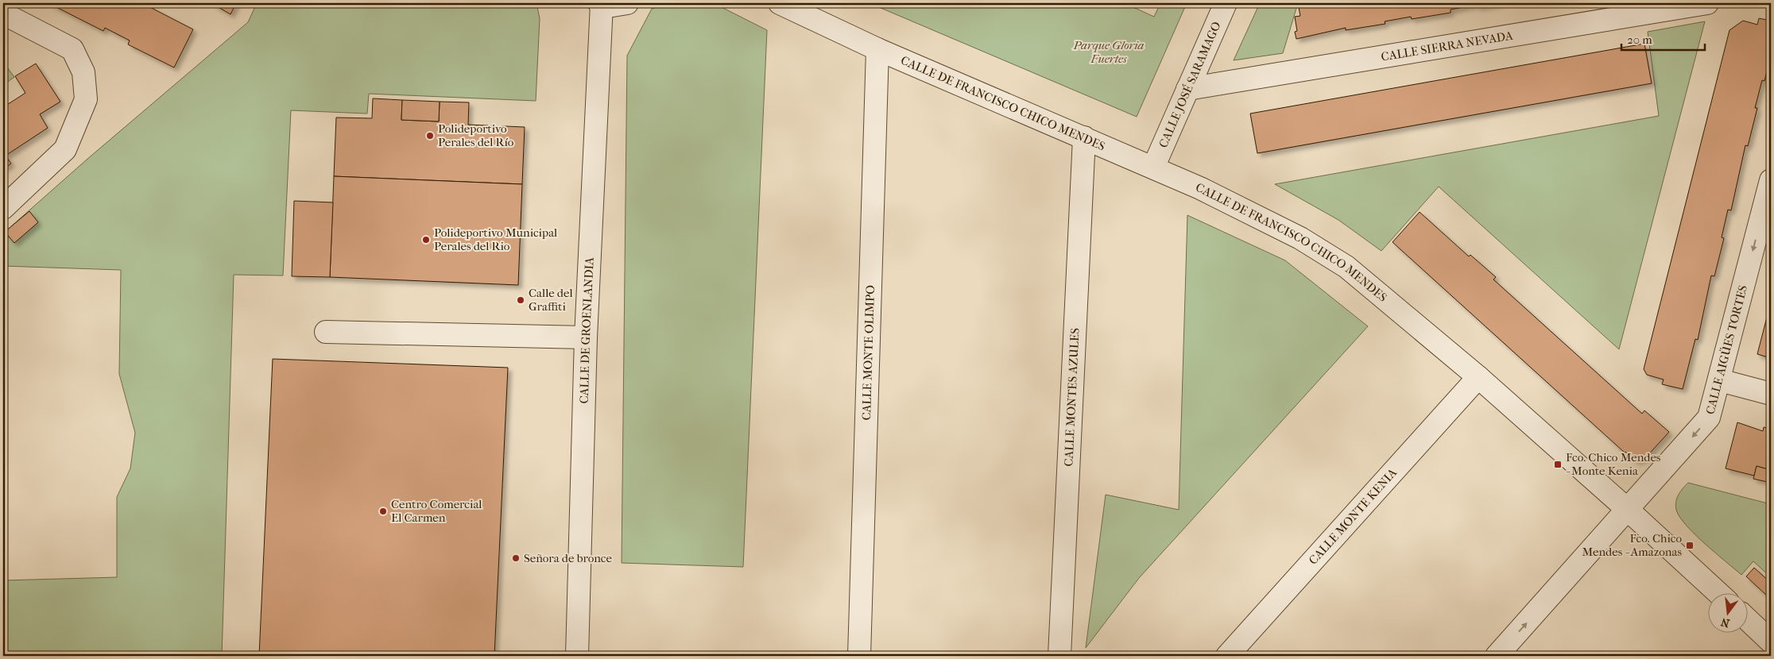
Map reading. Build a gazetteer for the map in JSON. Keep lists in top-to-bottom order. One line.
{"streets":{"street":["CALLE SIERRA NEVADA","CALLE JOSÉ SARAMAGO","CALLE DE FRANCISCO CHICO MENDES","CALLE DE GROENLANDIA","CALLE AIGÜES TORTES","CALLE MONTE OLIMPO","CALLE MONTES AZULES","CALLE MONTE KENIA"]},"crossings":[["CALLE SIERRA NEVADA","CALLE JOSÉ SARAMAGO"],["CALLE JOSÉ SARAMAGO","CALLE DE FRANCISCO CHICO MENDES"],["CALLE DE FRANCISCO CHICO MENDES","CALLE AIGÜES TORTES"],["CALLE DE FRANCISCO CHICO MENDES","CALLE MONTE OLIMPO"],["CALLE DE FRANCISCO CHICO MENDES","CALLE MONTES AZULES"],["CALLE DE FRANCISCO CHICO MENDES","CALLE MONTE KENIA"]],"parks":["Parque Gloria Fuertes"],"places":{"other":["Polideportivo Perales del Río","Polideportivo Municipal Perales del Rio","Calle del Graffiti","Centro Comercial El Carmen","Señora de bronce"],"transit":["Fco. Chico Mendes - Monte Kenia","Fco. Chico Mendes - Amazonas"]},"scale_bar":"20 m","north":"bottom"}
